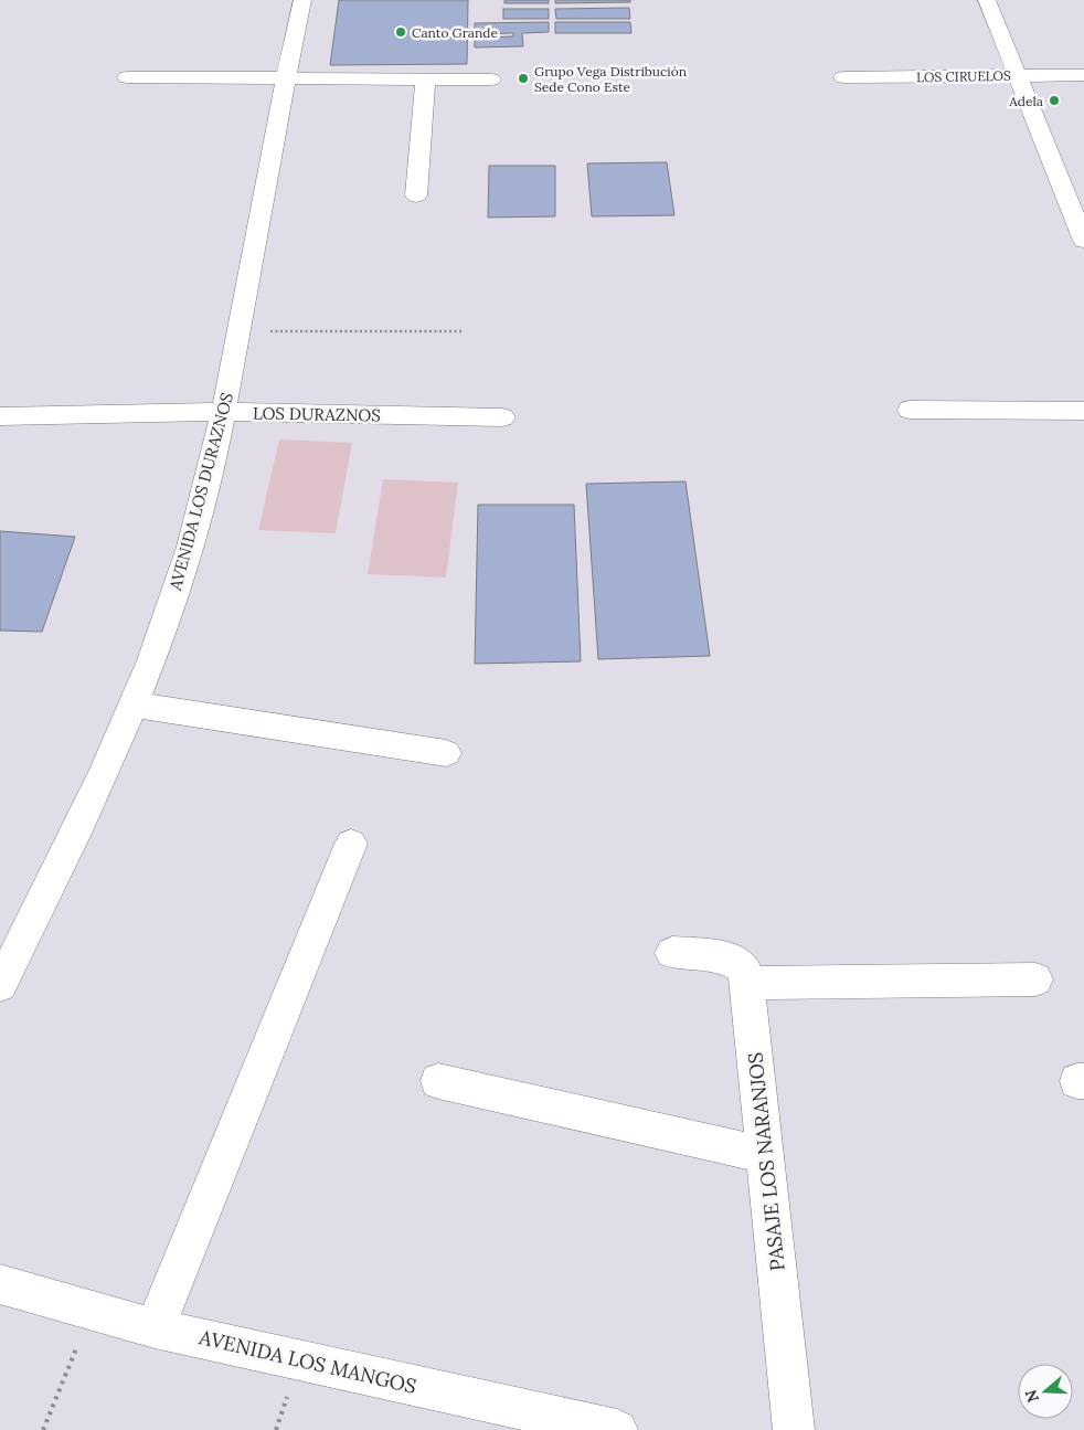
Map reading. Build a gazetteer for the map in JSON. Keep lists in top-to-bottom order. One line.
{"streets":{"street":["LOS CIRUELOS","LOS DURAZNOS","AVENIDA LOS DURAZNOS","PASAJE LOS NARANJOS","AVENIDA LOS MANGOS"]},"crossings":[["LOS DURAZNOS","AVENIDA LOS DURAZNOS"]],"places":["Canto Grande","Grupo Vega Distribución Sede Cono Este","Adela"],"north":"left"}
